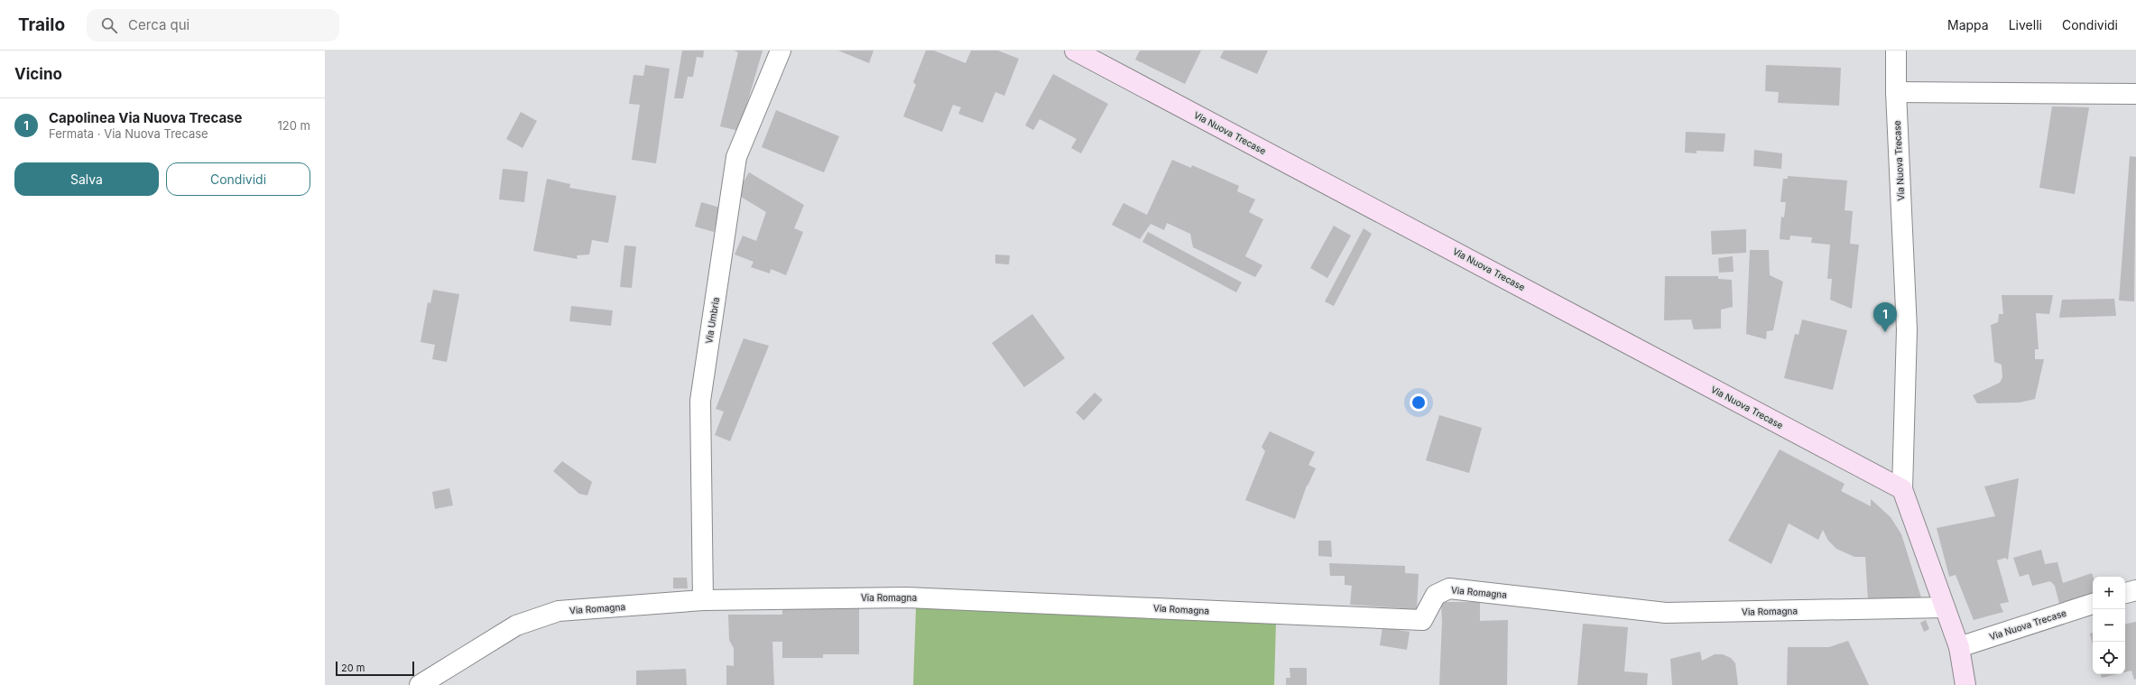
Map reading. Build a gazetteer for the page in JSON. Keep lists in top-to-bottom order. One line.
{"streets":{"street":["Via Nuova Trecase","Via Umbria","Via Romagna"]},"crossings":[["Via Nuova Trecase","Via Romagna"],["Via Umbria","Via Romagna"]],"scale_bar":"20 m","page":{"header":"Trailo","search":"Cerca qui","nav":["Mappa","Livelli","Condividi"],"heading":"Vicino","list":[{"mark":"1","name":"Capolinea Via Nuova Trecase","note":"Fermata · Via Nuova Trecase","value":"120 m"}],"buttons":["Salva","Condividi"],"pins":"1","map_buttons":["+","−"],"scale":"20 m"}}
